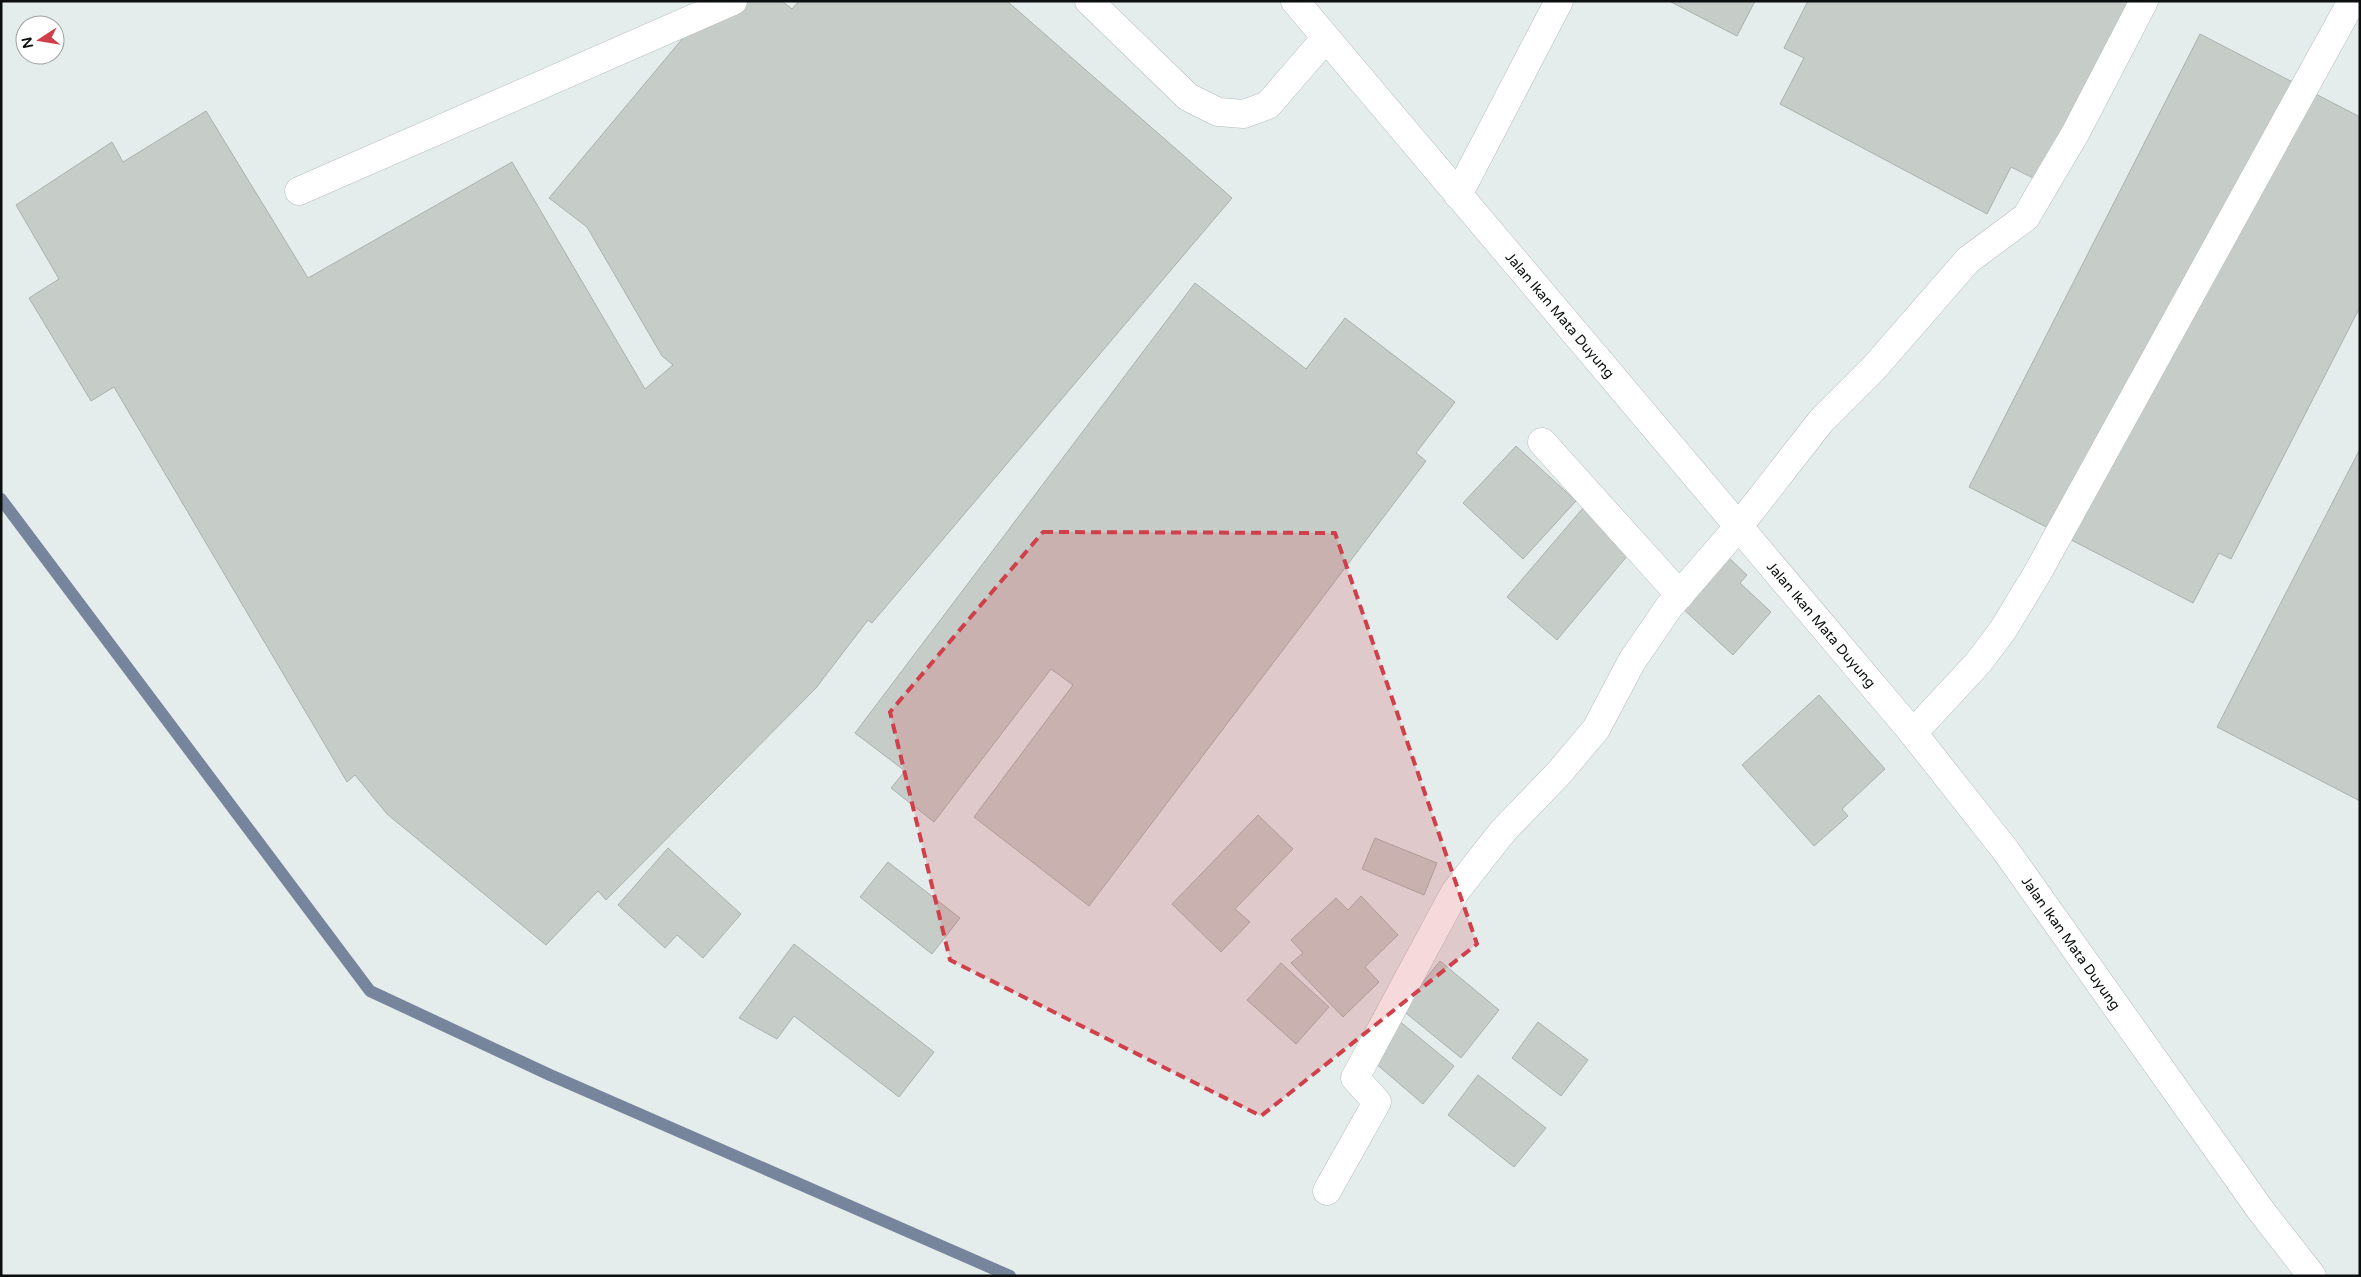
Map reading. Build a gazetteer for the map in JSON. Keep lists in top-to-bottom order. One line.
{"streets":{"street":["Jalan Ikan Mata Duyung"]},"north":"left"}
